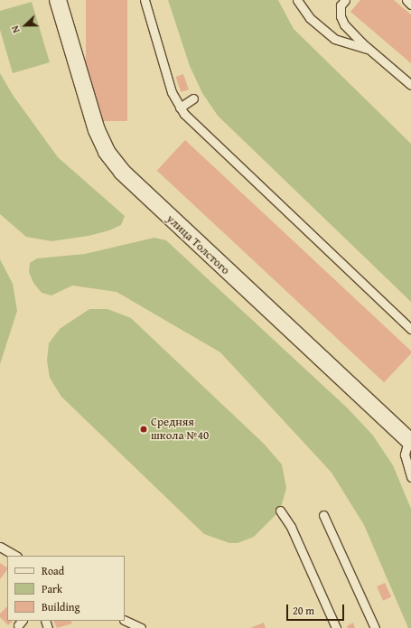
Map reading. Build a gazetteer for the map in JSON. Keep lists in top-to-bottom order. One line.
{"streets":{"street":["улица Толстого"]},"places":["Средняя школа №40"],"legend":["Road","Park","Building"],"scale_bar":"20 m","north":"left"}
